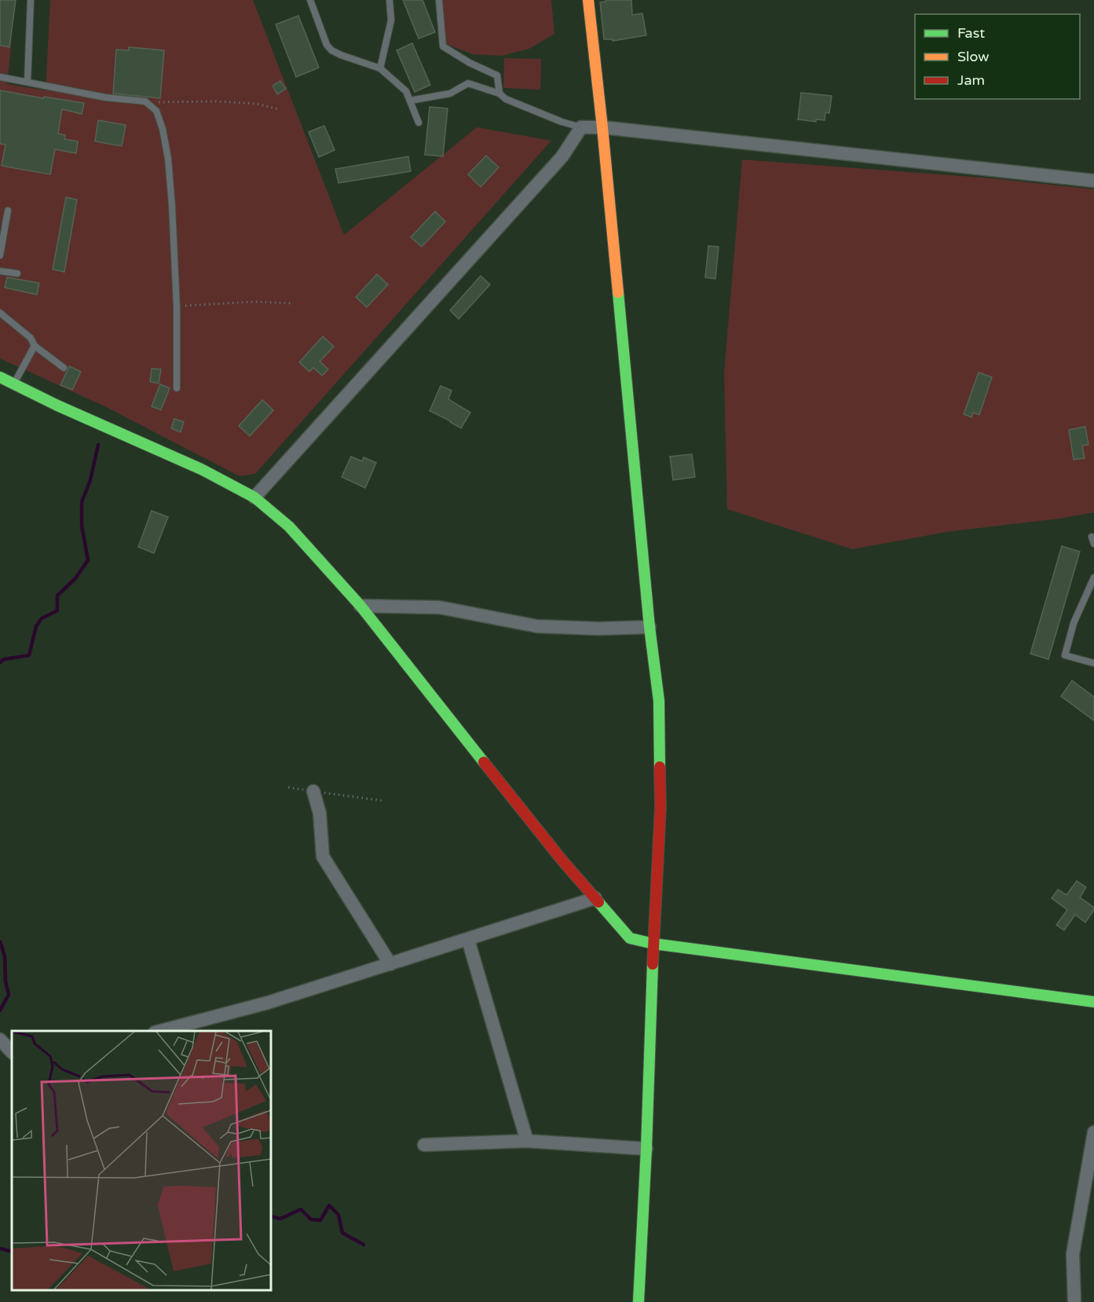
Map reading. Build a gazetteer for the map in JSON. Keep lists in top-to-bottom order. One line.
{"legend":["Fast","Slow","Jam"]}
